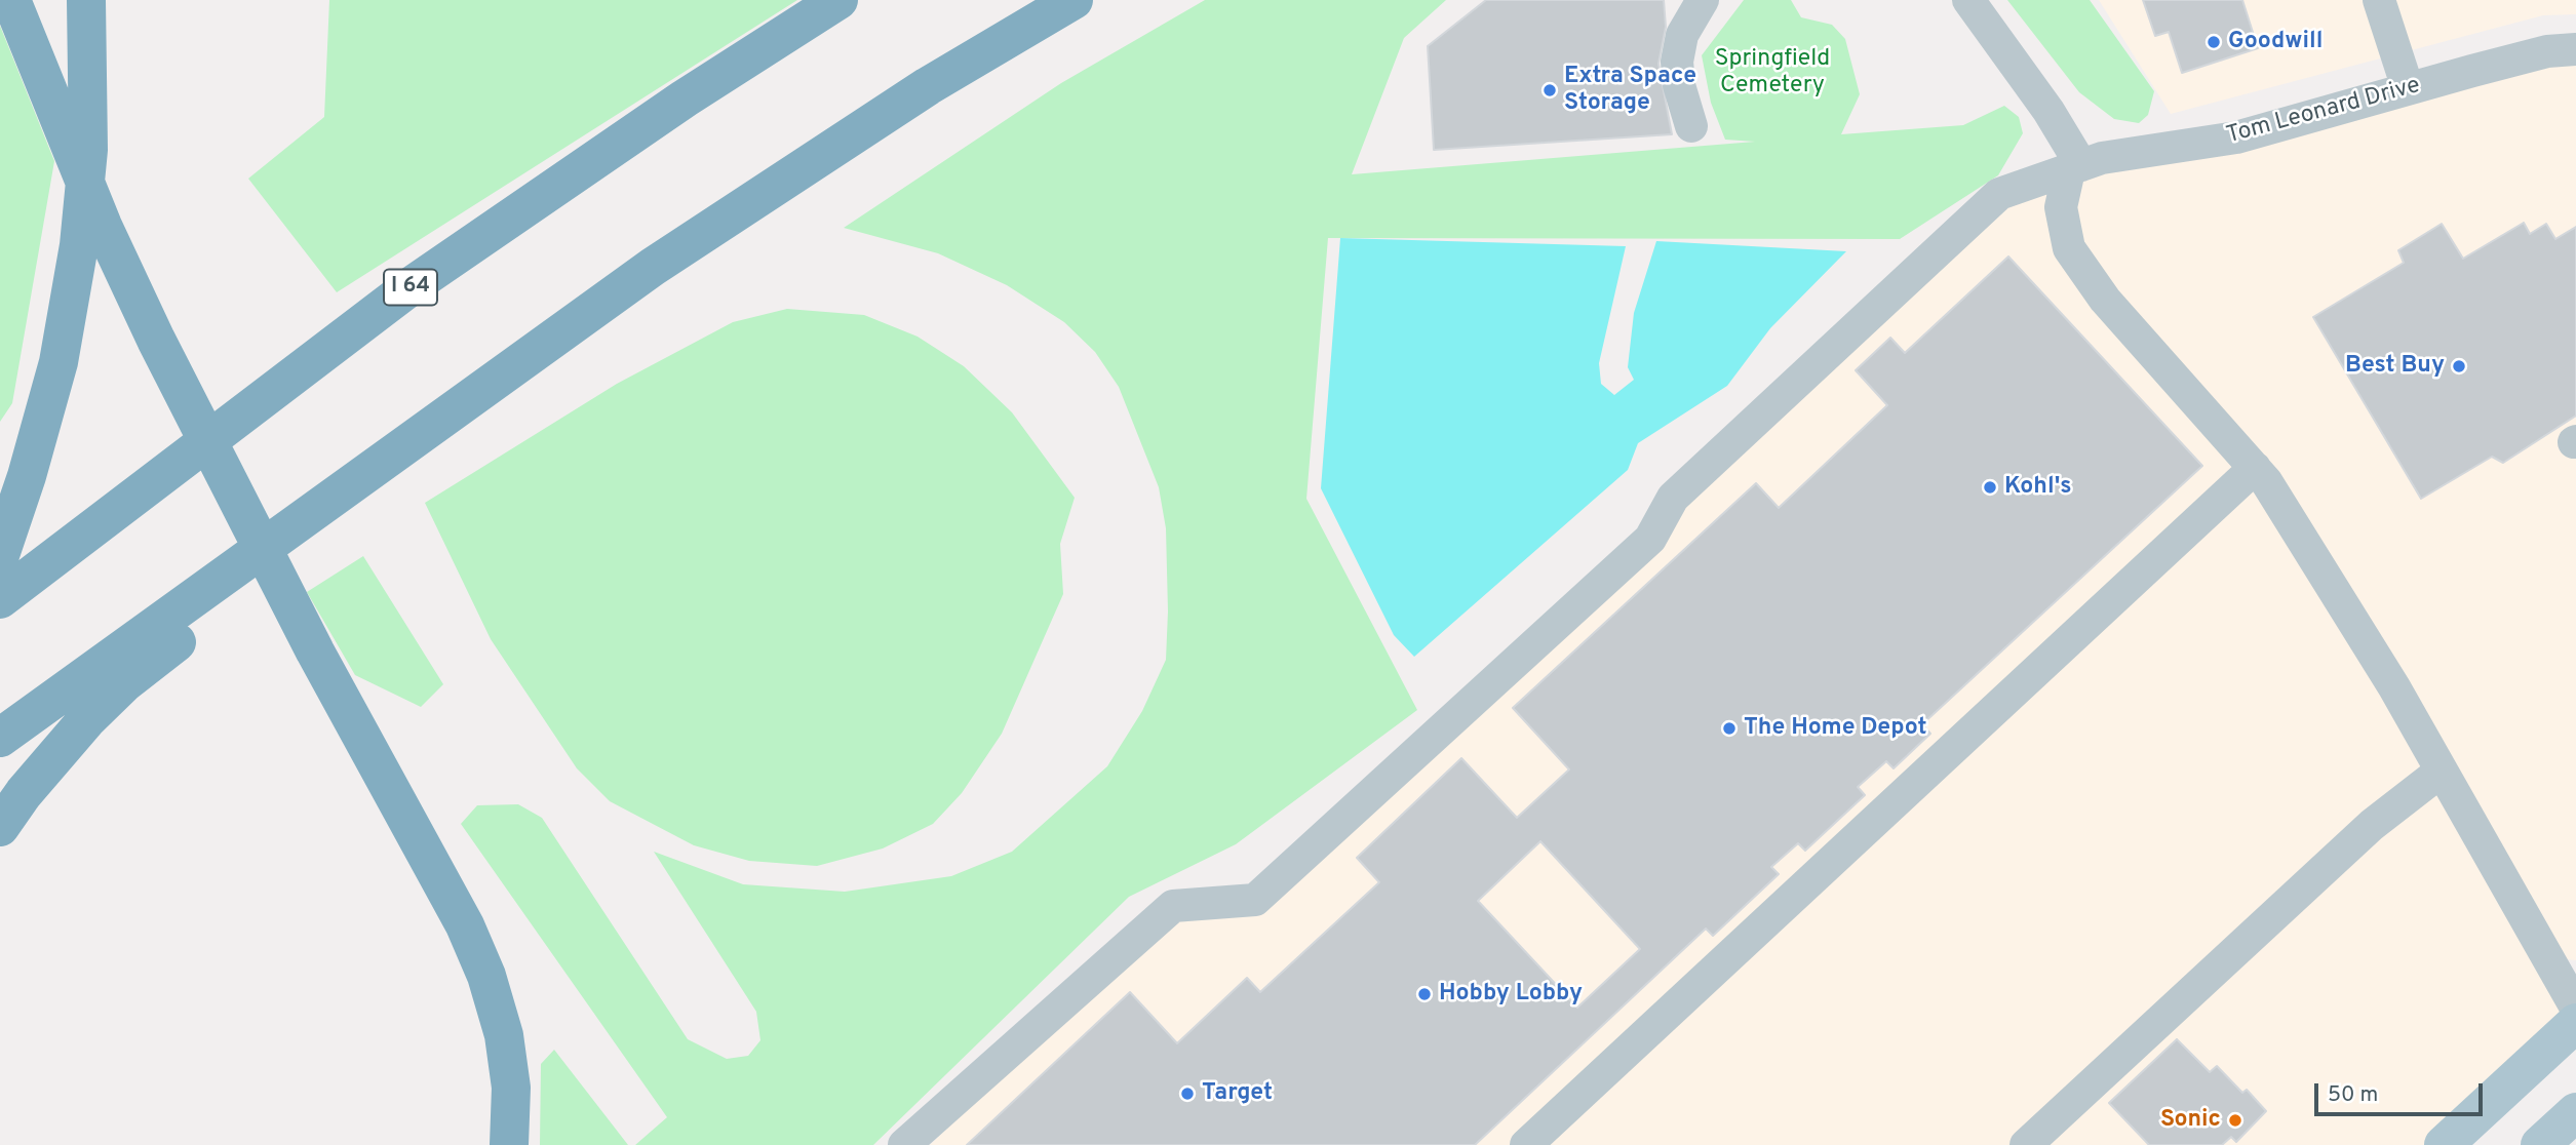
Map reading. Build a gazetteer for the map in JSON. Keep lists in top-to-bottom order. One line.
{"streets":{"highway":["I 64"],"street":["Tom Leonard Drive"]},"parks":["Springfield Cemetery"],"places":["Goodwill","Extra Space Storage","Best Buy","Kohl's","The Home Depot","Hobby Lobby","Target","Sonic"],"scale_bar":"50 m"}
